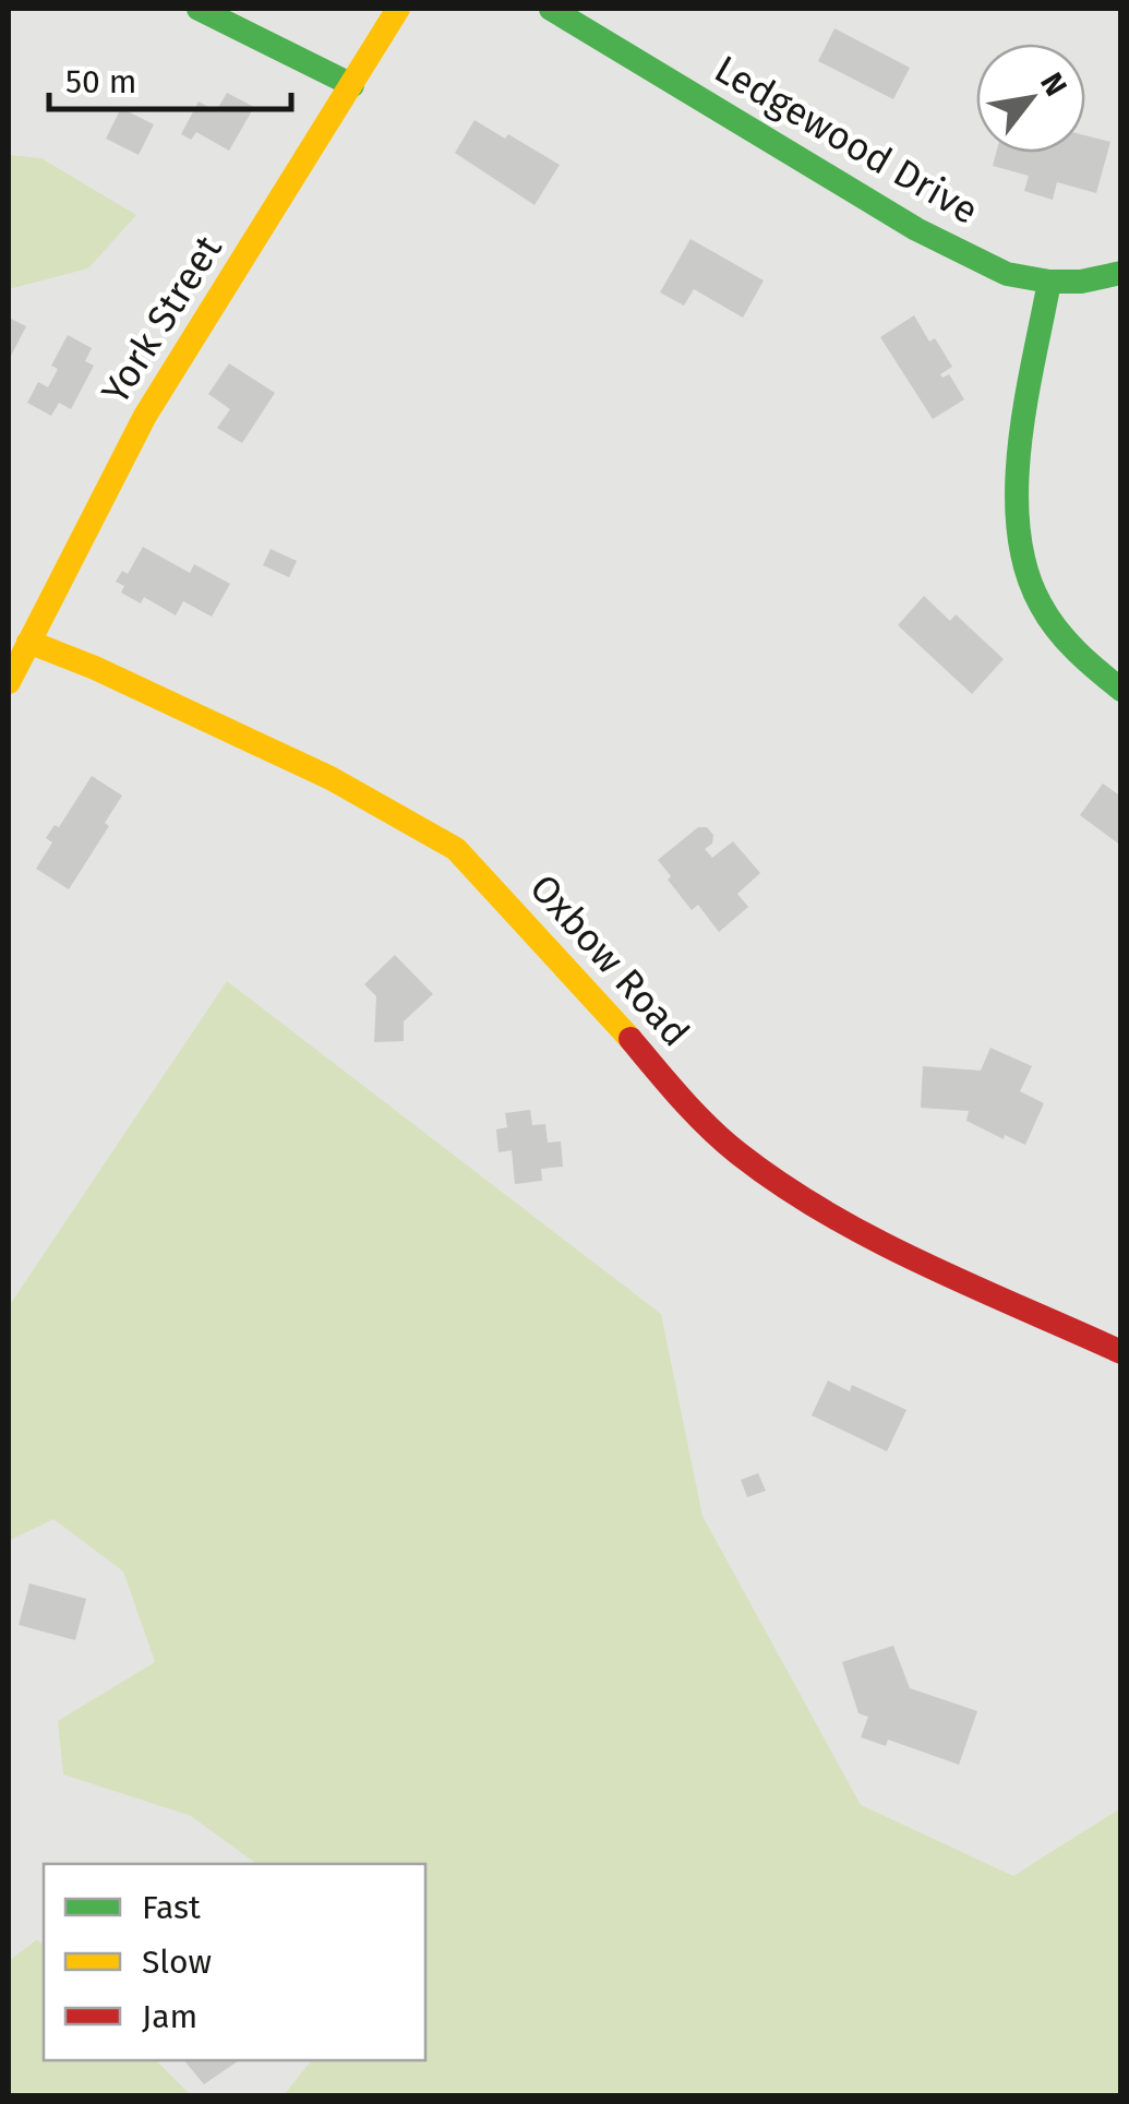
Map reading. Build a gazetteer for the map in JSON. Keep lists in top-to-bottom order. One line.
{"streets":{"street":["Ledgewood Drive","York Street","Oxbow Road"]},"crossings":[["York Street","Oxbow Road"]],"legend":["Fast","Slow","Jam"],"scale_bar":"50 m","north":"top right"}
